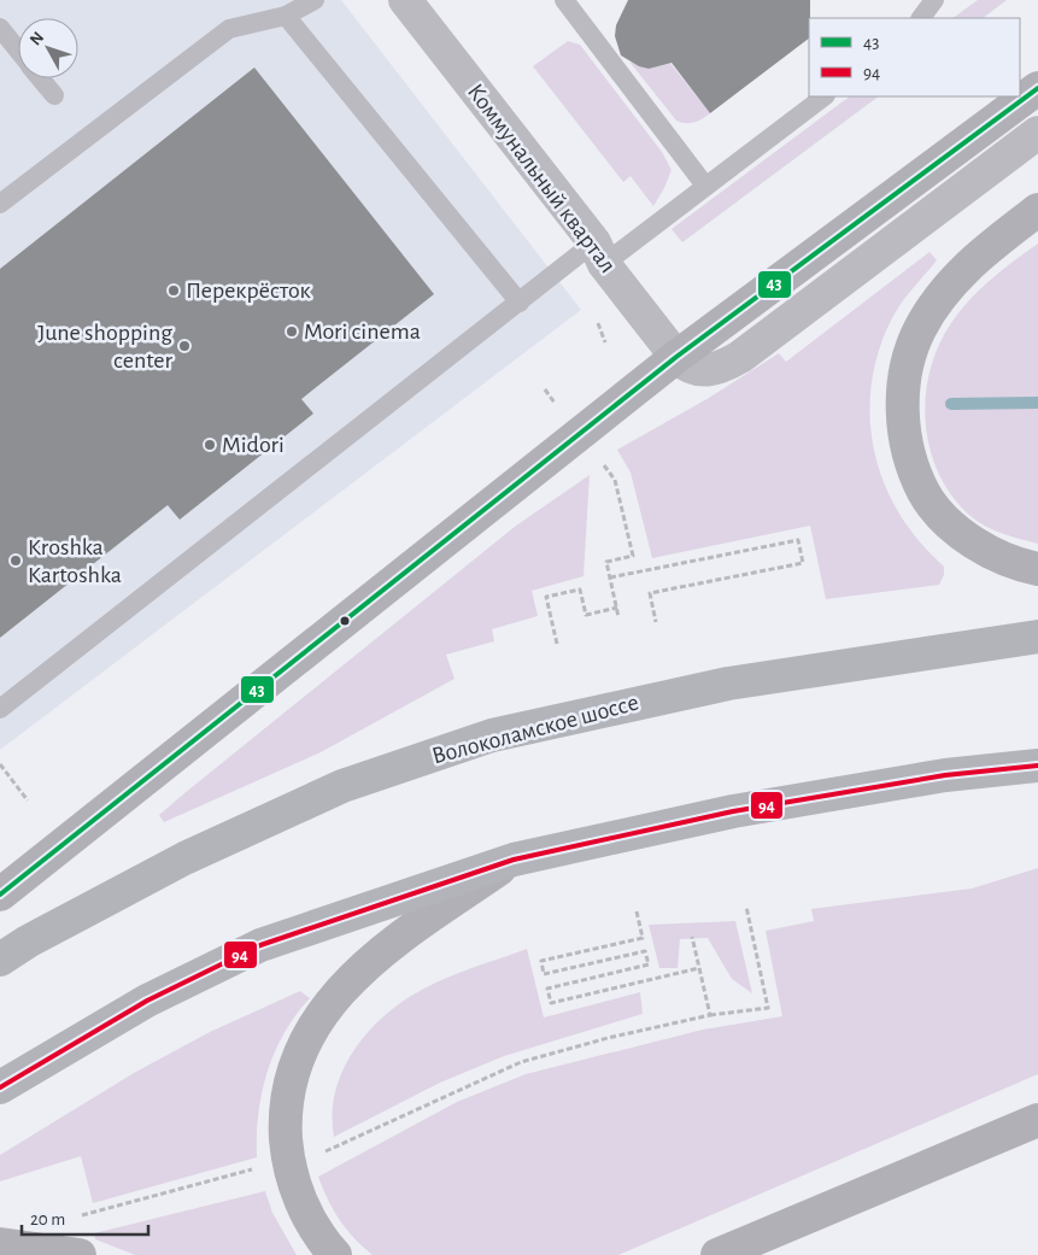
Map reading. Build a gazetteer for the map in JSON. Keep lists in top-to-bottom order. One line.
{"streets":{"main road":["Волоколамское шоссе"],"street":["Коммунальный квартал"]},"places":["Перекрёсток","Mori cinema","June shopping center","Midori","Kroshka Kartoshka"],"lines":["transit line 43","transit line 94"],"legend":["43","94"],"scale_bar":"20 m","north":"top left"}
